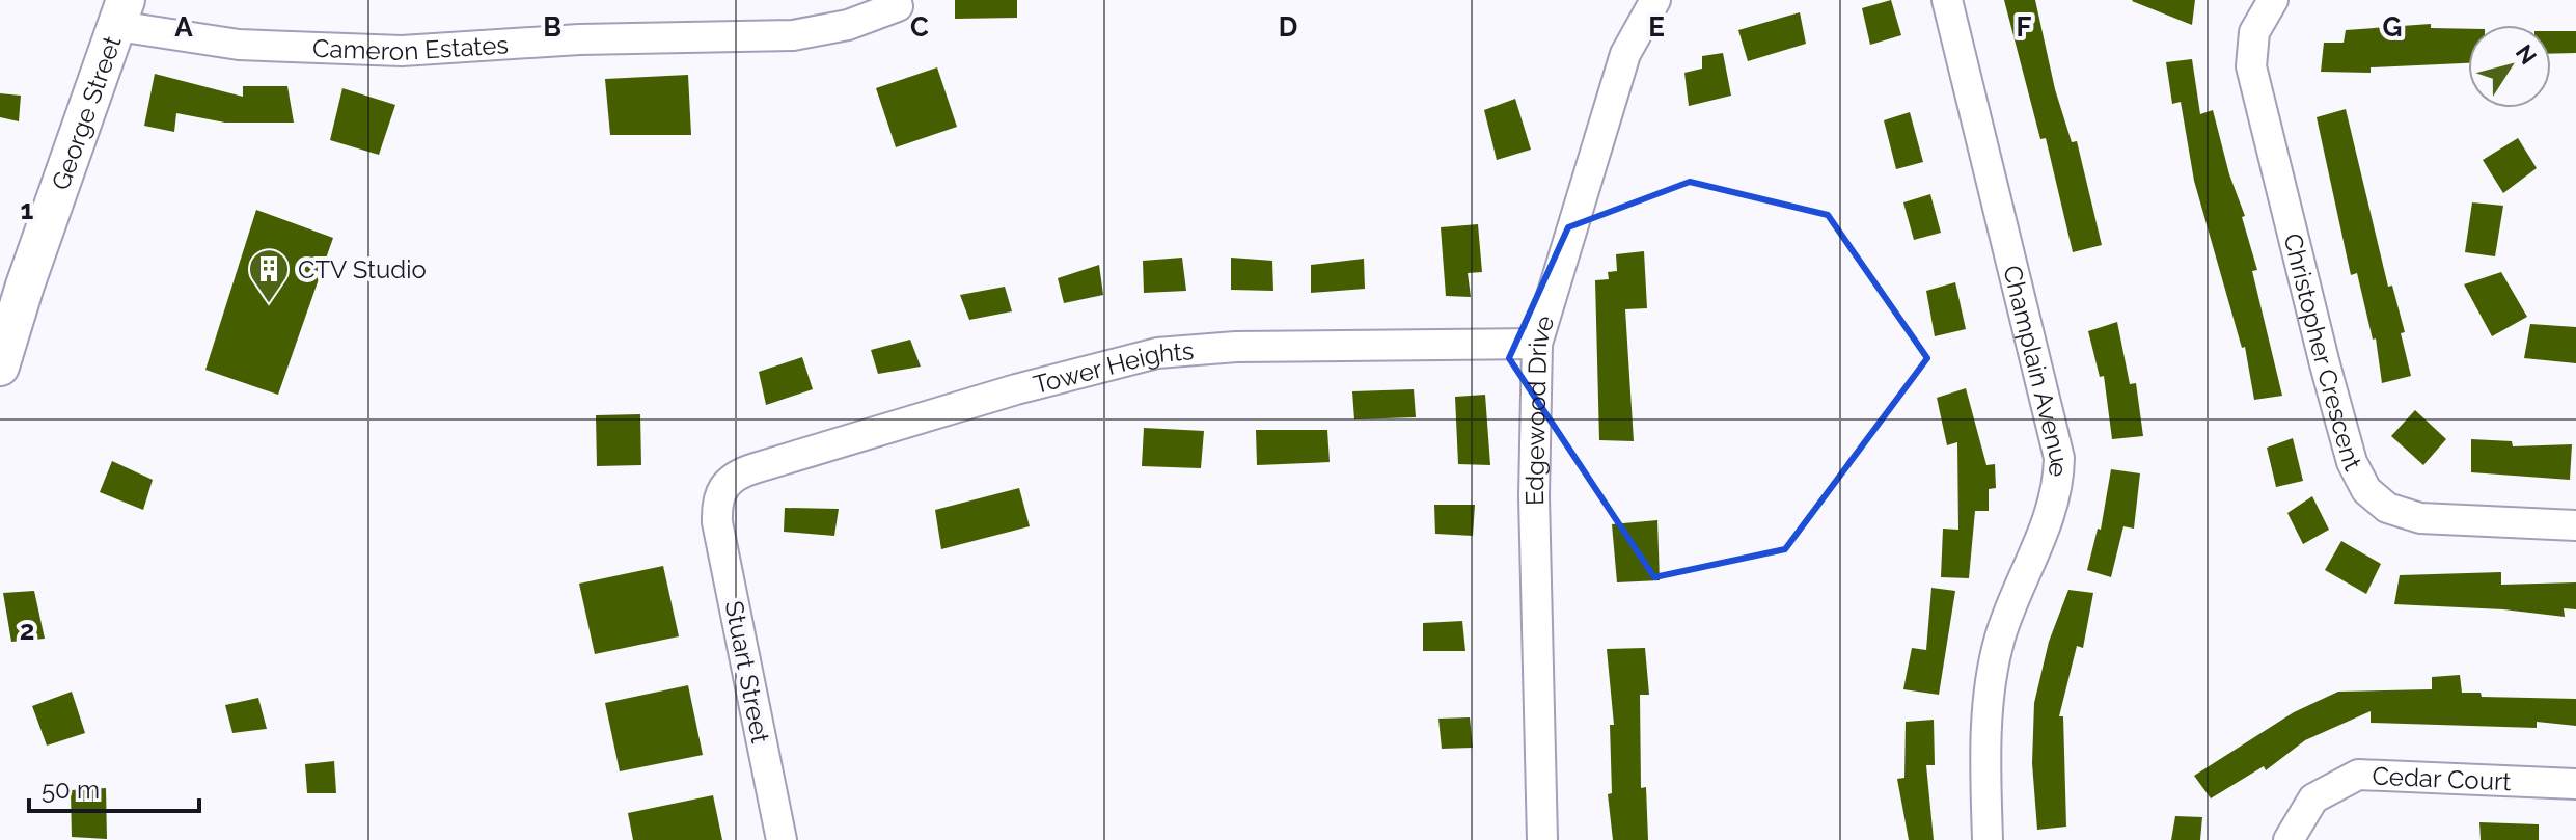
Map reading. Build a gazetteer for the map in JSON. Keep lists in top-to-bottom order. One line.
{"streets":{"main road":["George Street"],"street":["Cameron Estates","Christopher Crescent","Tower Heights","Champlain Avenue","Edgewood Drive","Stuart Street","Cedar Court"]},"crossings":[["Cameron Estates","George Street"],["Tower Heights","Edgewood Drive"],["Tower Heights","Stuart Street"]],"places":{"building":["CTV Studio"]},"scale_bar":"50 m","north":"top right","grid":{"columns":["A","B","C","D","E","F","G"],"rows":["1","2"]}}
